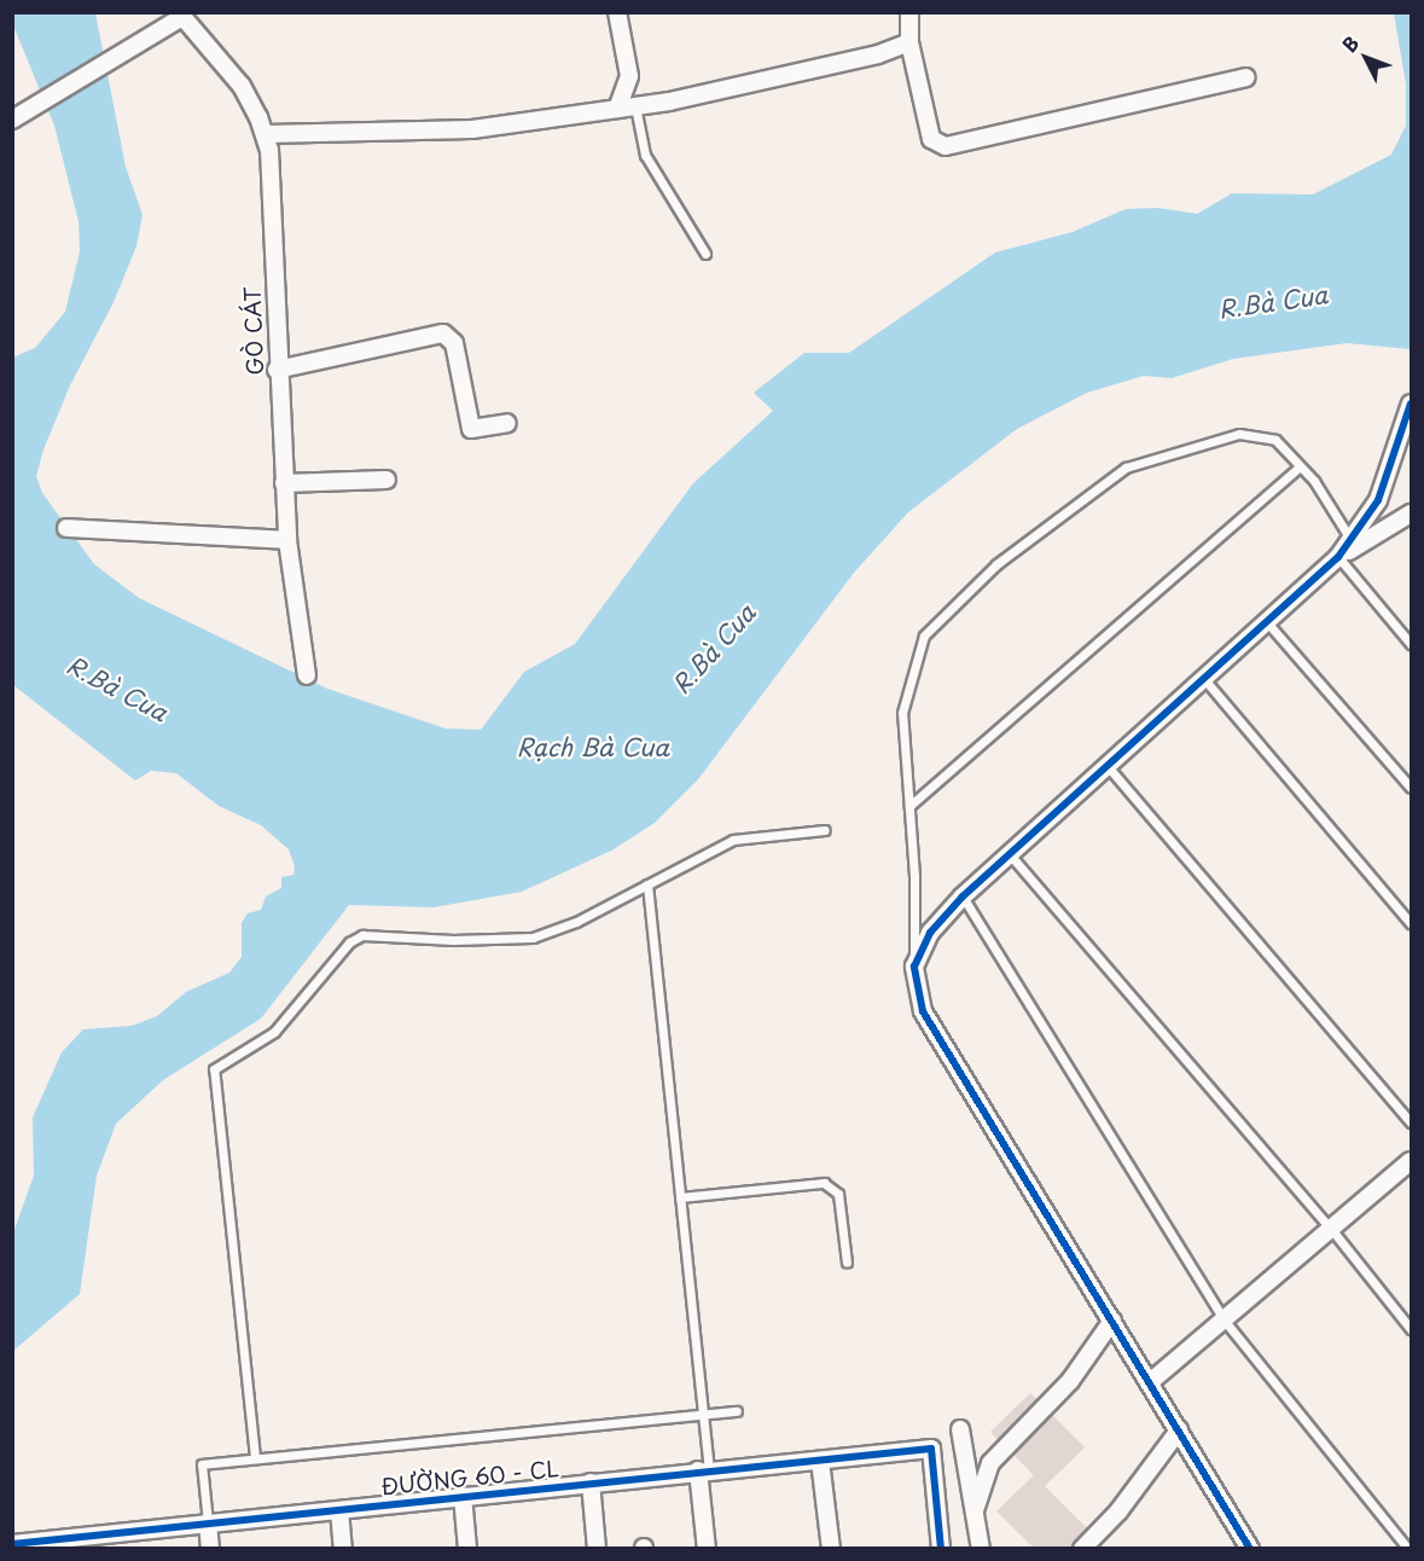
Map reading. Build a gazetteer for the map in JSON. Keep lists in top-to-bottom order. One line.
{"streets":{"street":["GÒ CÁT","ĐƯỜNG 60 - CL"]},"water":["R.Bà Cua","Rạch Bà Cua"],"north":"top left"}
